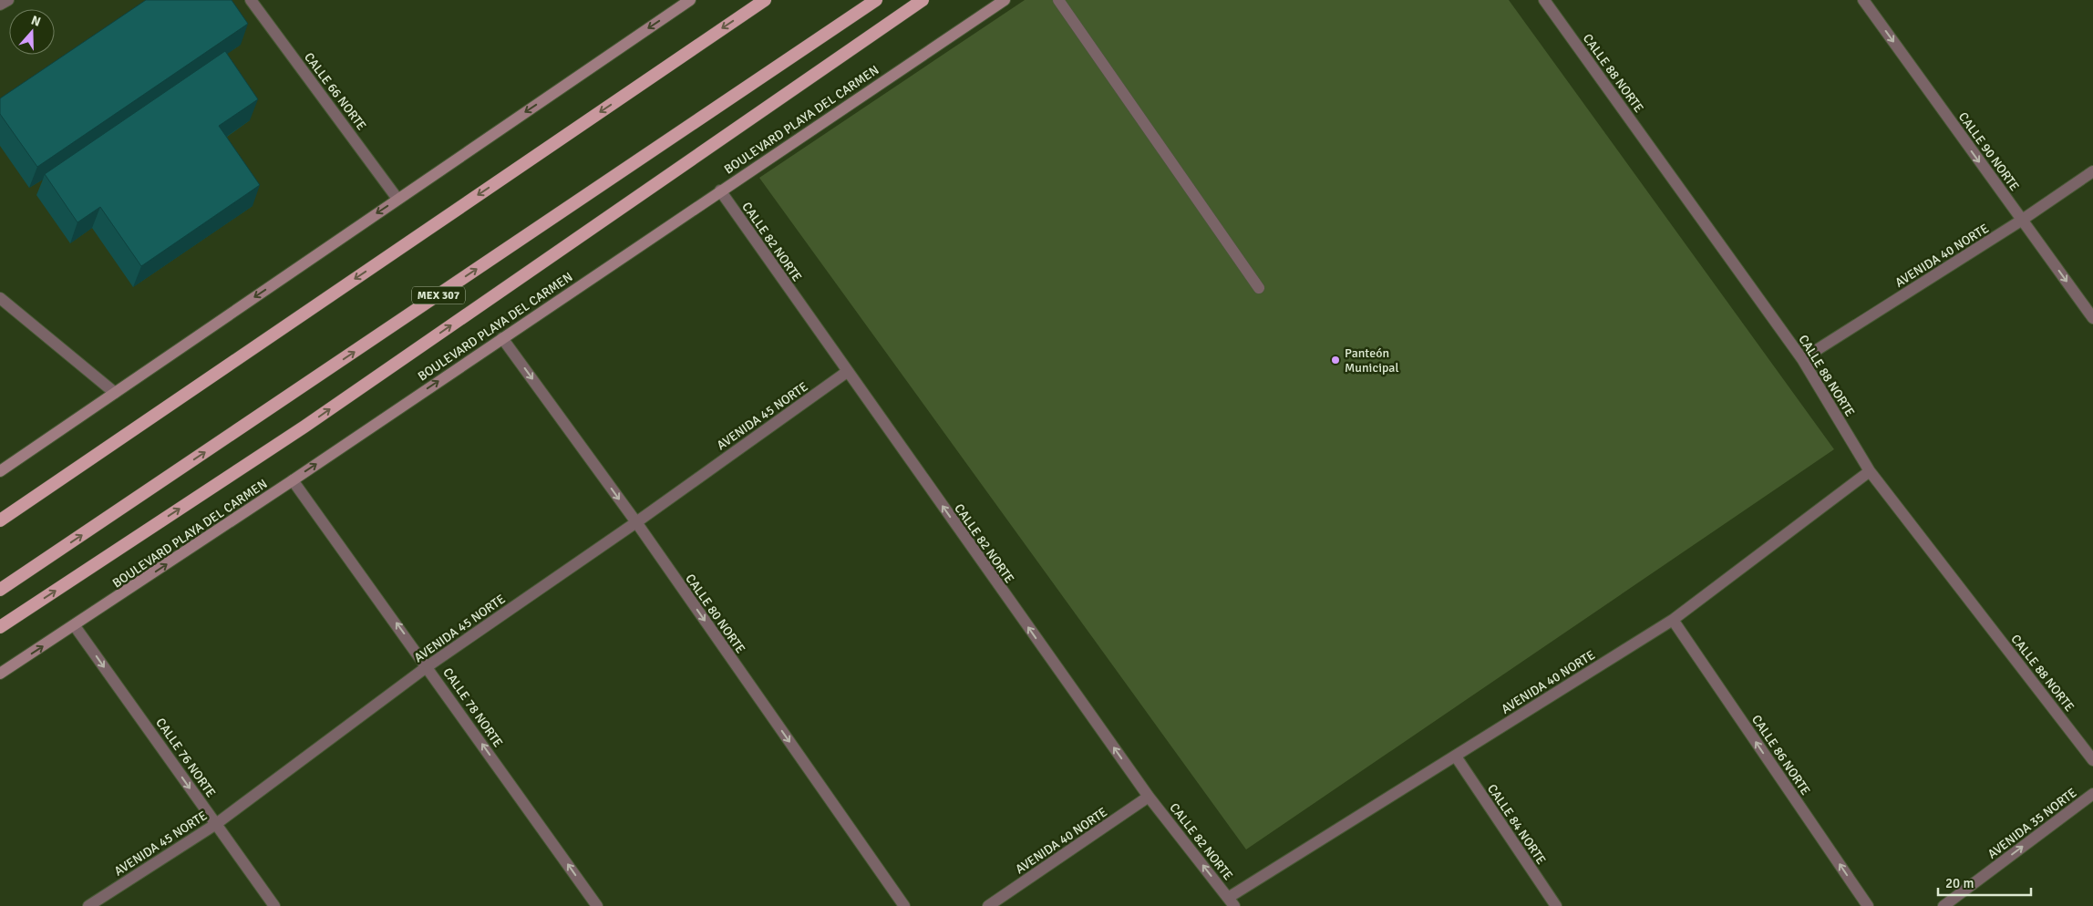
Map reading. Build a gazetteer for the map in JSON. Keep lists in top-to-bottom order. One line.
{"streets":{"highway":["MEX 307"],"main road":["BOULEVARD PLAYA DEL CARMEN"],"street":["CALLE 88 NORTE","CALLE 66 NORTE","CALLE 90 NORTE","CALLE 82 NORTE","AVENIDA 40 NORTE","AVENIDA 45 NORTE","CALLE 80 NORTE","CALLE 78 NORTE","CALLE 86 NORTE","CALLE 76 NORTE","AVENIDA 35 NORTE","CALLE 84 NORTE"]},"crossings":[["CALLE 88 NORTE","AVENIDA 40 NORTE"],["BOULEVARD PLAYA DEL CARMEN","CALLE 82 NORTE"],["BOULEVARD PLAYA DEL CARMEN","CALLE 80 NORTE"],["BOULEVARD PLAYA DEL CARMEN","CALLE 78 NORTE"],["BOULEVARD PLAYA DEL CARMEN","CALLE 76 NORTE"],["CALLE 90 NORTE","AVENIDA 40 NORTE"],["CALLE 82 NORTE","AVENIDA 40 NORTE"],["CALLE 82 NORTE","AVENIDA 45 NORTE"],["AVENIDA 40 NORTE","CALLE 86 NORTE"],["AVENIDA 40 NORTE","CALLE 84 NORTE"],["AVENIDA 45 NORTE","CALLE 80 NORTE"],["AVENIDA 45 NORTE","CALLE 78 NORTE"],["AVENIDA 45 NORTE","CALLE 76 NORTE"]],"one_way":["BOULEVARD PLAYA DEL CARMEN","CALLE 90 NORTE","CALLE 82 NORTE","CALLE 80 NORTE","CALLE 78 NORTE","CALLE 86 NORTE","CALLE 76 NORTE","AVENIDA 35 NORTE"],"places":["Panteón Municipal"],"scale_bar":"20 m","north":"top"}
